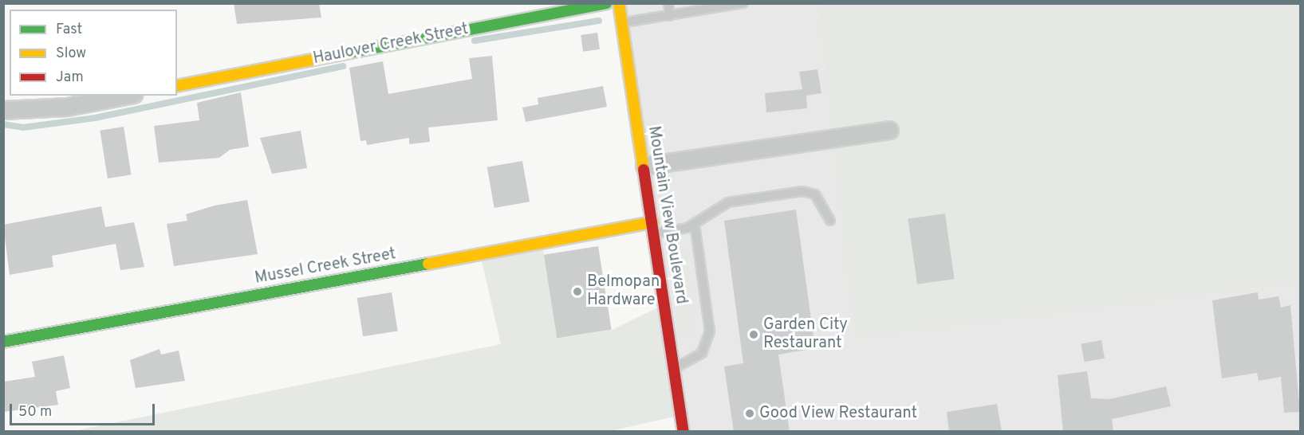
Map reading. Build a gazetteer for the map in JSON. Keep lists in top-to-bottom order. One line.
{"streets":{"street":["Haulover Creek Street","Mountain View Boulevard","Mussel Creek Street"]},"crossings":[["Mountain View Boulevard","Mussel Creek Street"]],"places":["Belmopan Hardware","Garden City Restaurant","Good View Restaurant"],"legend":["Fast","Slow","Jam"],"scale_bar":"50 m"}
